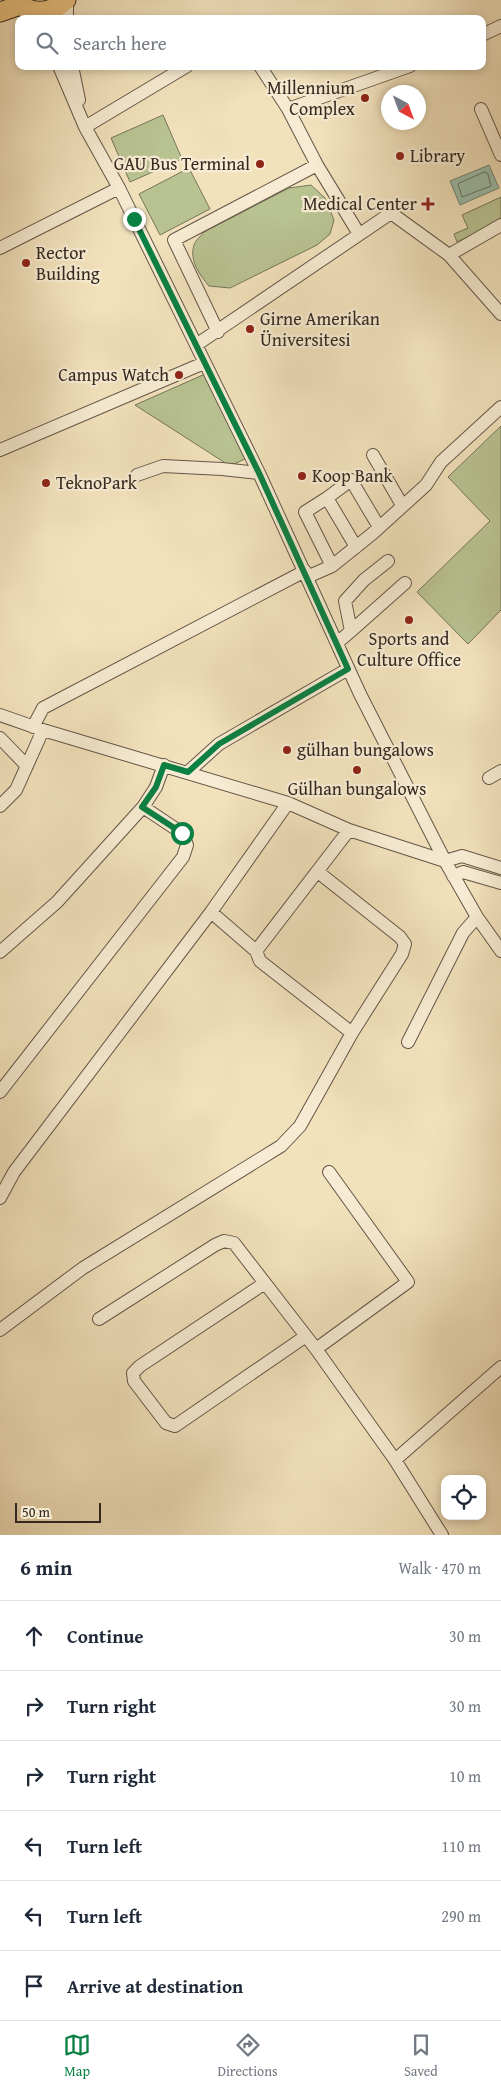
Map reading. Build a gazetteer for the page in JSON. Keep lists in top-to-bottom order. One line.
{"places":{"other":["Millennium Complex","Library","GAU Bus Terminal","Rector Building","Girne Amerikan Üniversitesi","Campus Watch","Koop Bank","TeknoPark","Sports and Culture Office","gülhan bungalows","Gülhan bungalows"],"health":["Medical Center"]},"scale_bar":"50 m","north":"bottom right","page":{"search":"Search here","scale":"50 m","heading":["6 min","Walk · 470 m"],"list":[["Continue","30 m"],["Turn right","30 m"],["Turn right","10 m"],["Turn left","110 m"],["Turn left","290 m"],"Arrive at destination"],"nav":["Map","Directions","Saved"]}}
